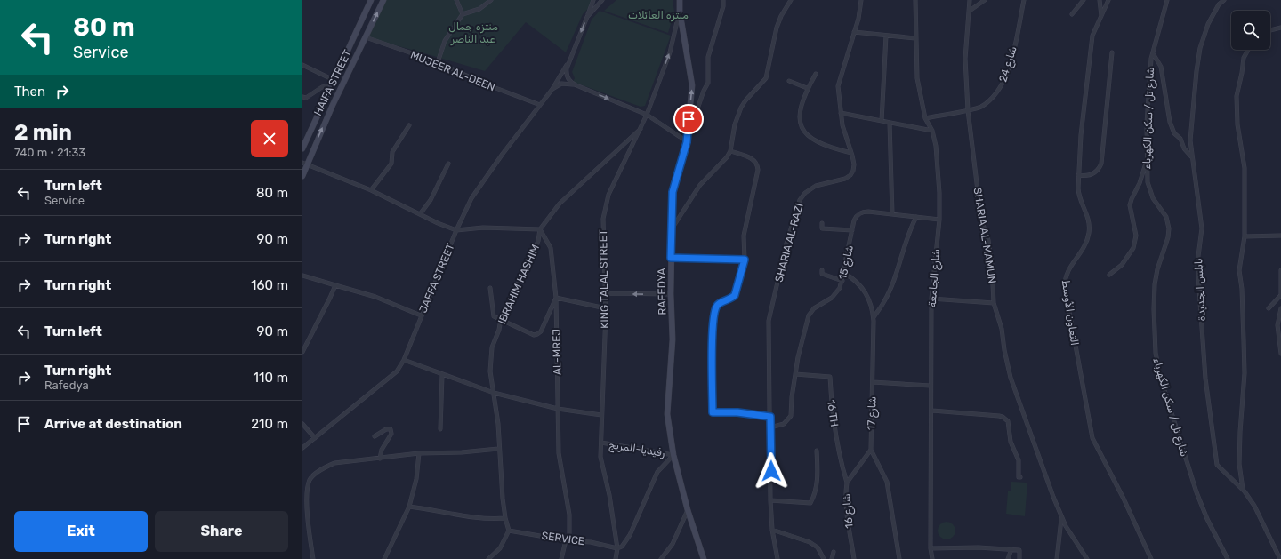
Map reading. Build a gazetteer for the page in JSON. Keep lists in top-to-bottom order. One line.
{"streets":{"main road":["HAIFA STREET","RAFEDYA"],"street":["شارع 24","MUJEER AL-DEEN","شارع تل / سكن الكهرباء","SHARIA AL-MAMUN","SHARIA AL-RAZI","شارع 15","JAFFA STREET","شارع الجامعة","KING TALAL STREET","IBRAHIM HASHIM","نابلس الجديدة","التعاون الأوسط","AL-MREJ","16 TH","شارع 17","رفيديا-المريج","شارع 16","SERVICE"]},"crossings":[["شارع 24","SHARIA AL-MAMUN"],["شارع 24","شارع الجامعة"],["MUJEER AL-DEEN","HAIFA STREET"],["MUJEER AL-DEEN","JAFFA STREET"],["شارع 15","شارع الجامعة"],["شارع 15","16 TH"],["شارع 15","شارع 17"],["KING TALAL STREET","IBRAHIM HASHIM"],["KING TALAL STREET","RAFEDYA"],["KING TALAL STREET","رفيديا-المريج"],["KING TALAL STREET","SERVICE"],["IBRAHIM HASHIM","AL-MREJ"],["IBRAHIM HASHIM","SERVICE"],["RAFEDYA","رفيديا-المريج"],["AL-MREJ","SERVICE"],["16 TH","شارع 16"],["شارع 17","شارع 16"]],"parks":["منتزه العائلات","منتزه جمال عبد الناصر"],"page":{"turn":["80 m","Service"],"then":"Then","heading":["2 min","740 m · 21:33"],"list":[{"name":"Turn left","note":"Service","value":"80 m"},{"name":"Turn right","value":"90 m"},{"name":"Turn right","value":"160 m"},{"name":"Turn left","value":"90 m"},{"name":"Turn right","note":"Rafedya","value":"110 m"},{"name":"Arrive at destination","value":"210 m"}],"buttons":["Exit","Share"]}}
